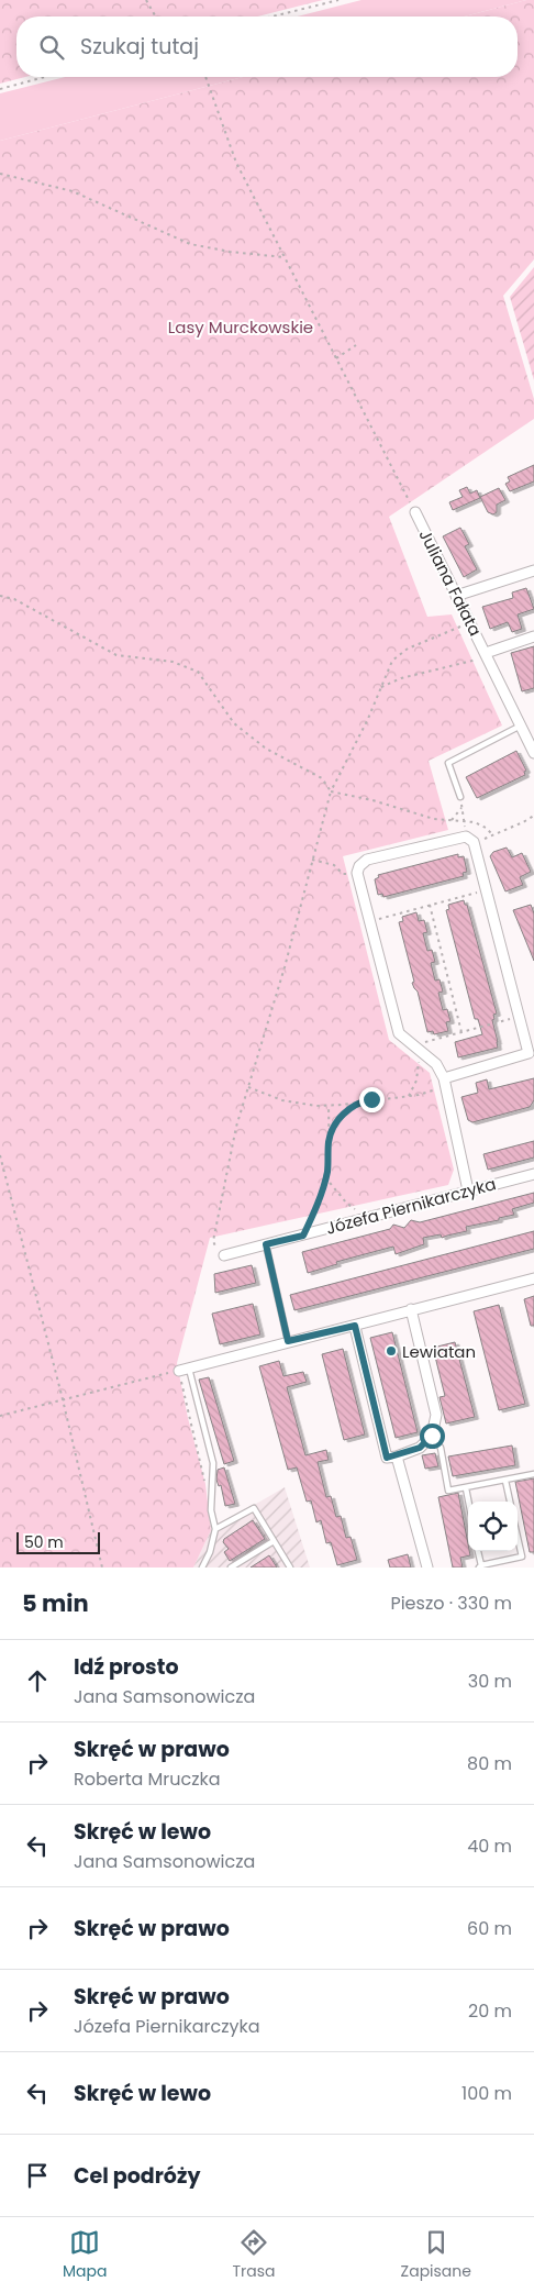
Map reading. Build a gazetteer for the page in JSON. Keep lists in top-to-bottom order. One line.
{"streets":{"street":["Juliana Fałata","Józefa Piernikarczyka"]},"parks":["Lasy Murckowskie"],"places":["Lewiatan"],"scale_bar":"50 m","page":{"search":"Szukaj tutaj","scale":"50 m","heading":["5 min","Pieszo · 330 m"],"list":[["Idź prosto","Jana Samsonowicza","30 m"],["Skręć w prawo","Roberta Mruczka","80 m"],["Skręć w lewo","Jana Samsonowicza","40 m"],["Skręć w prawo","60 m"],["Skręć w prawo","Józefa Piernikarczyka","20 m"],["Skręć w lewo","100 m"],"Cel podróży"],"nav":["Mapa","Trasa","Zapisane"]}}
